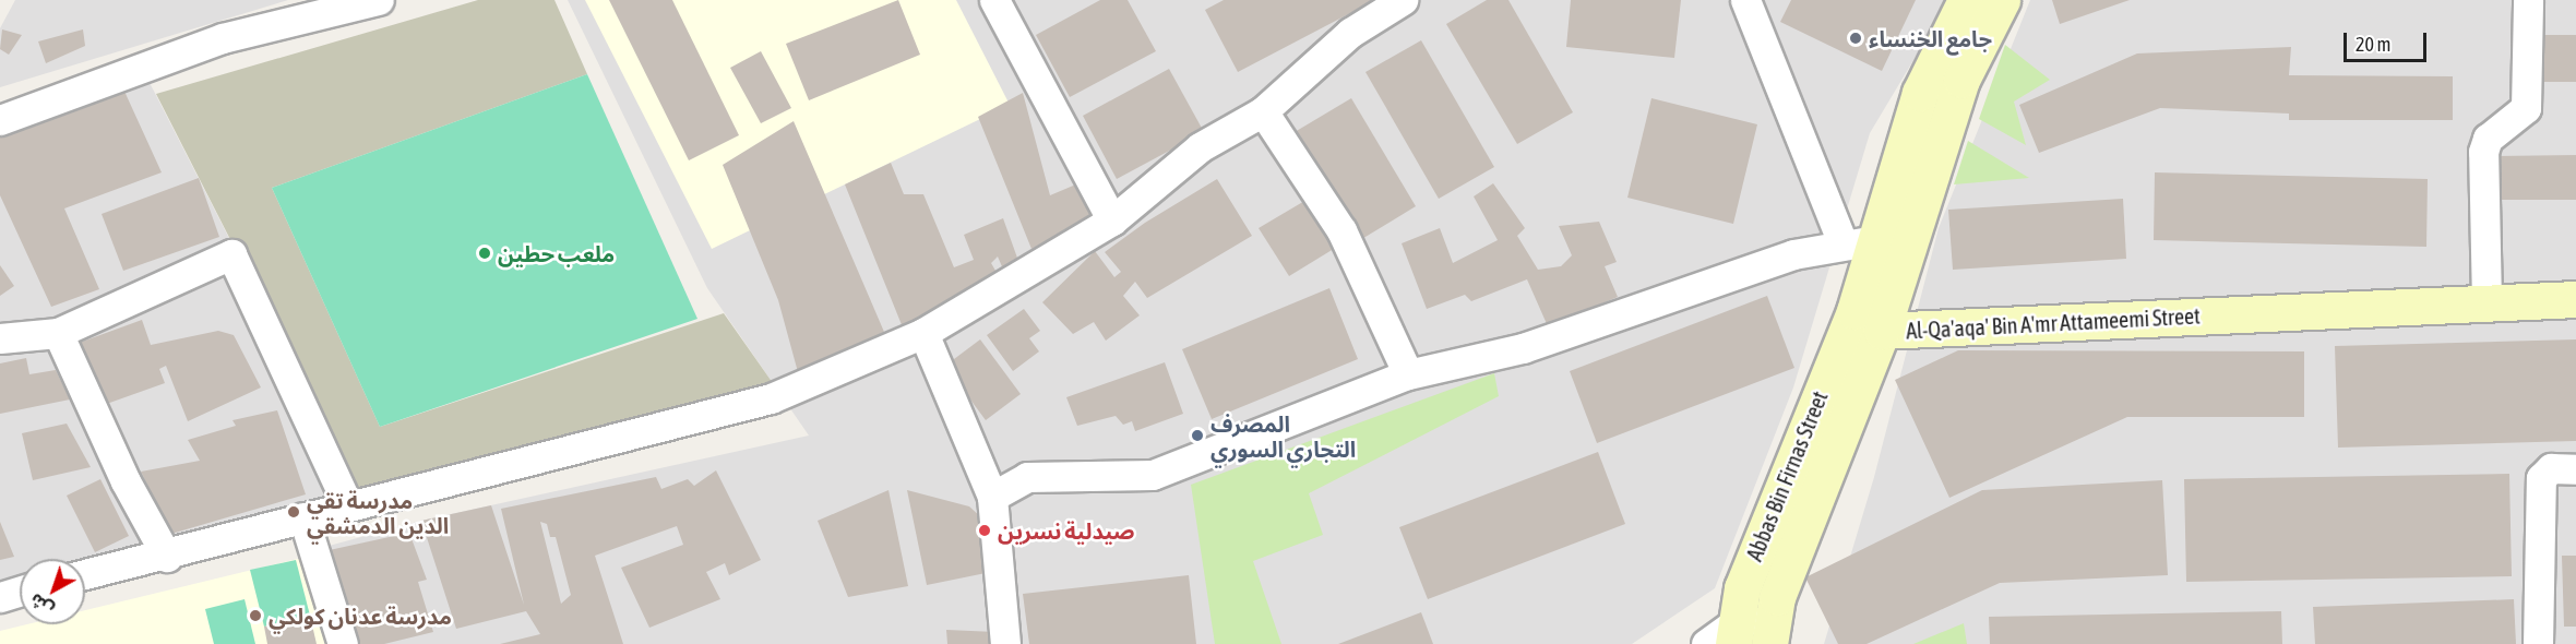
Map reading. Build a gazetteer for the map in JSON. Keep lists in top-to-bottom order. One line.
{"streets":{"main road":["Al-Qa'aqa' Bin A'mr Attameemi Street","Abbas Bin Firnas Street"]},"crossings":[["Al-Qa'aqa' Bin A'mr Attameemi Street","Abbas Bin Firnas Street"]],"places":["جامع الخنساء","ملعب حطين","المصرف التجاري السوري","مدرسة تقي الدين الدمشقي","صيدلية نسرين","مدرسة عدنان كولكي"],"scale_bar":"20 m","north":"bottom left"}
